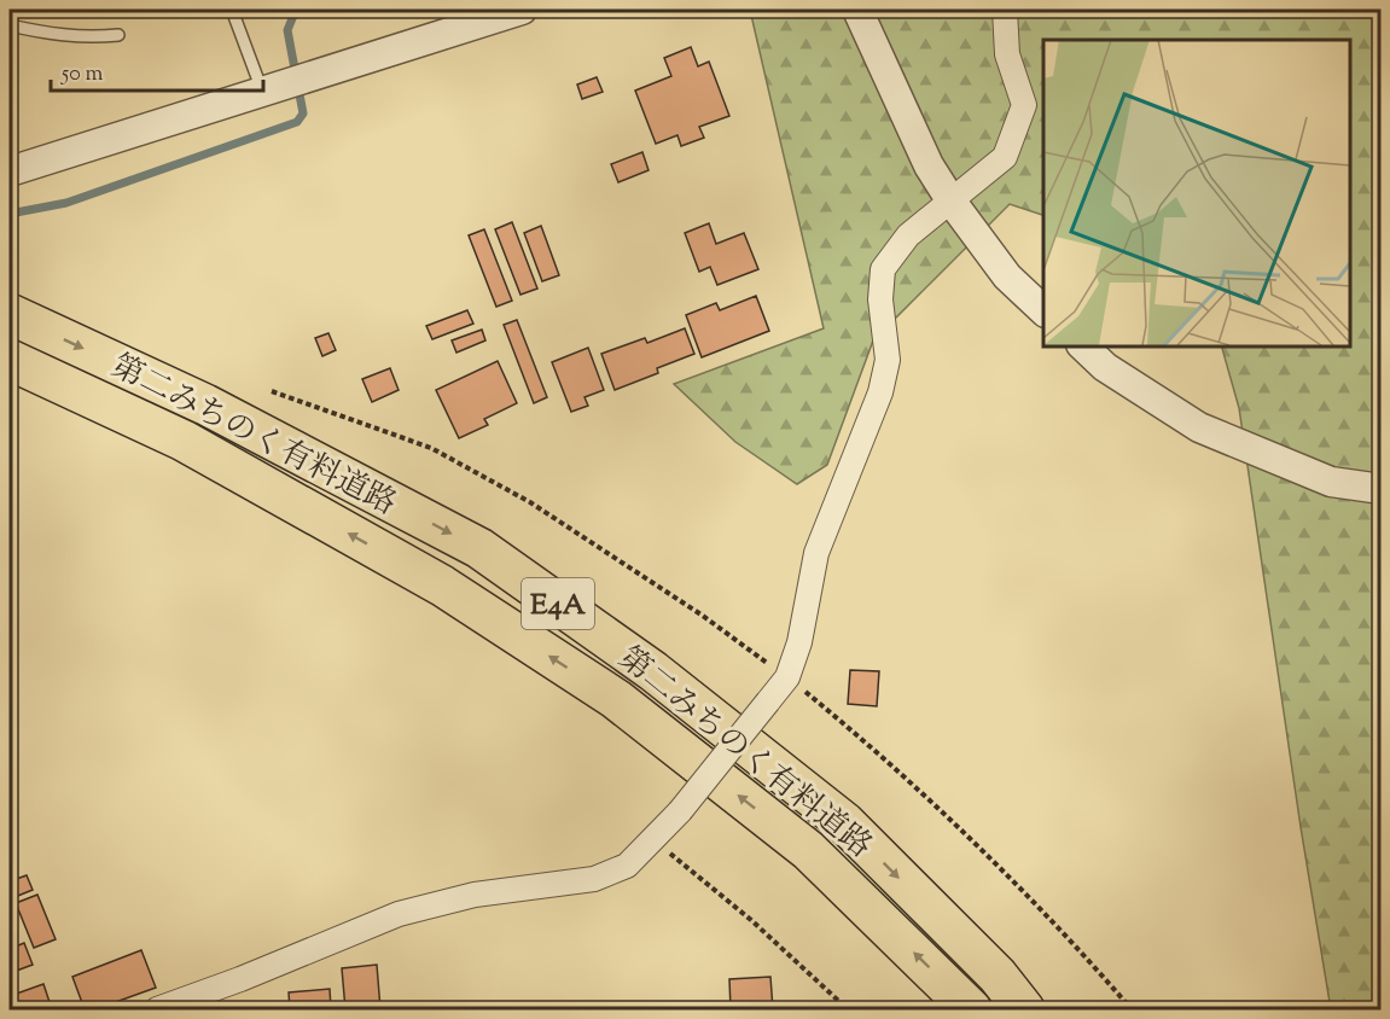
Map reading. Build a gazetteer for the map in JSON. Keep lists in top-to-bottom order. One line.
{"streets":{"highway":["第二みちのく有料道路","E4A"]},"scale_bar":"50 m"}
